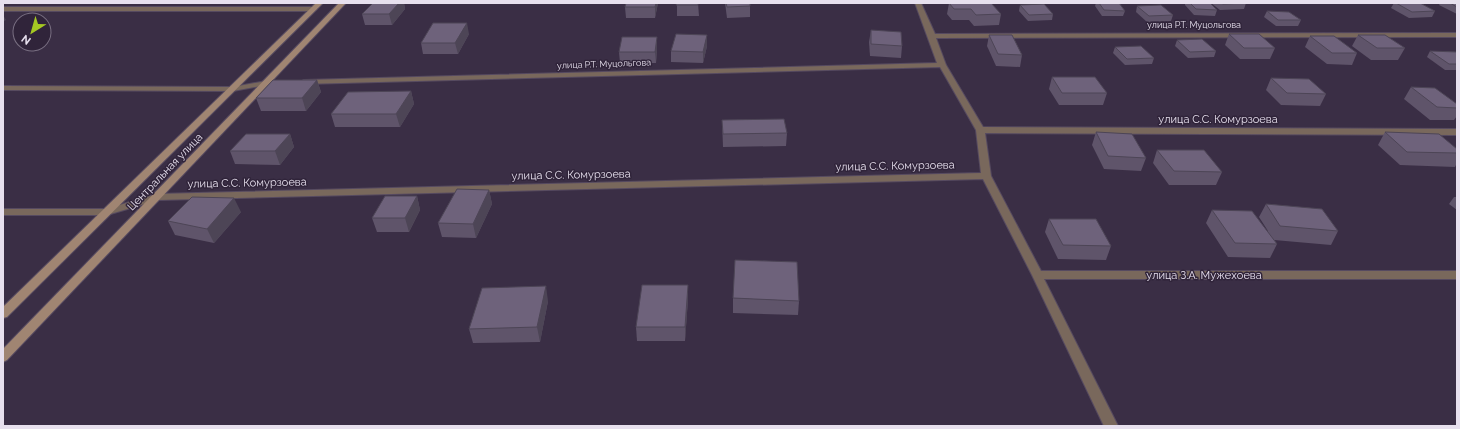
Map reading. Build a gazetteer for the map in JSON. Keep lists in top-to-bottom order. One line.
{"streets":{"street":["улица Р.Т. Муцольгова","улица С.С. Комурзоева","Центральная улица","улица З.А. Мужехоева"]},"crossings":[["улица Р.Т. Муцольгова","Центральная улица"],["улица С.С. Комурзоева","Центральная улица"]],"north":"bottom left"}
